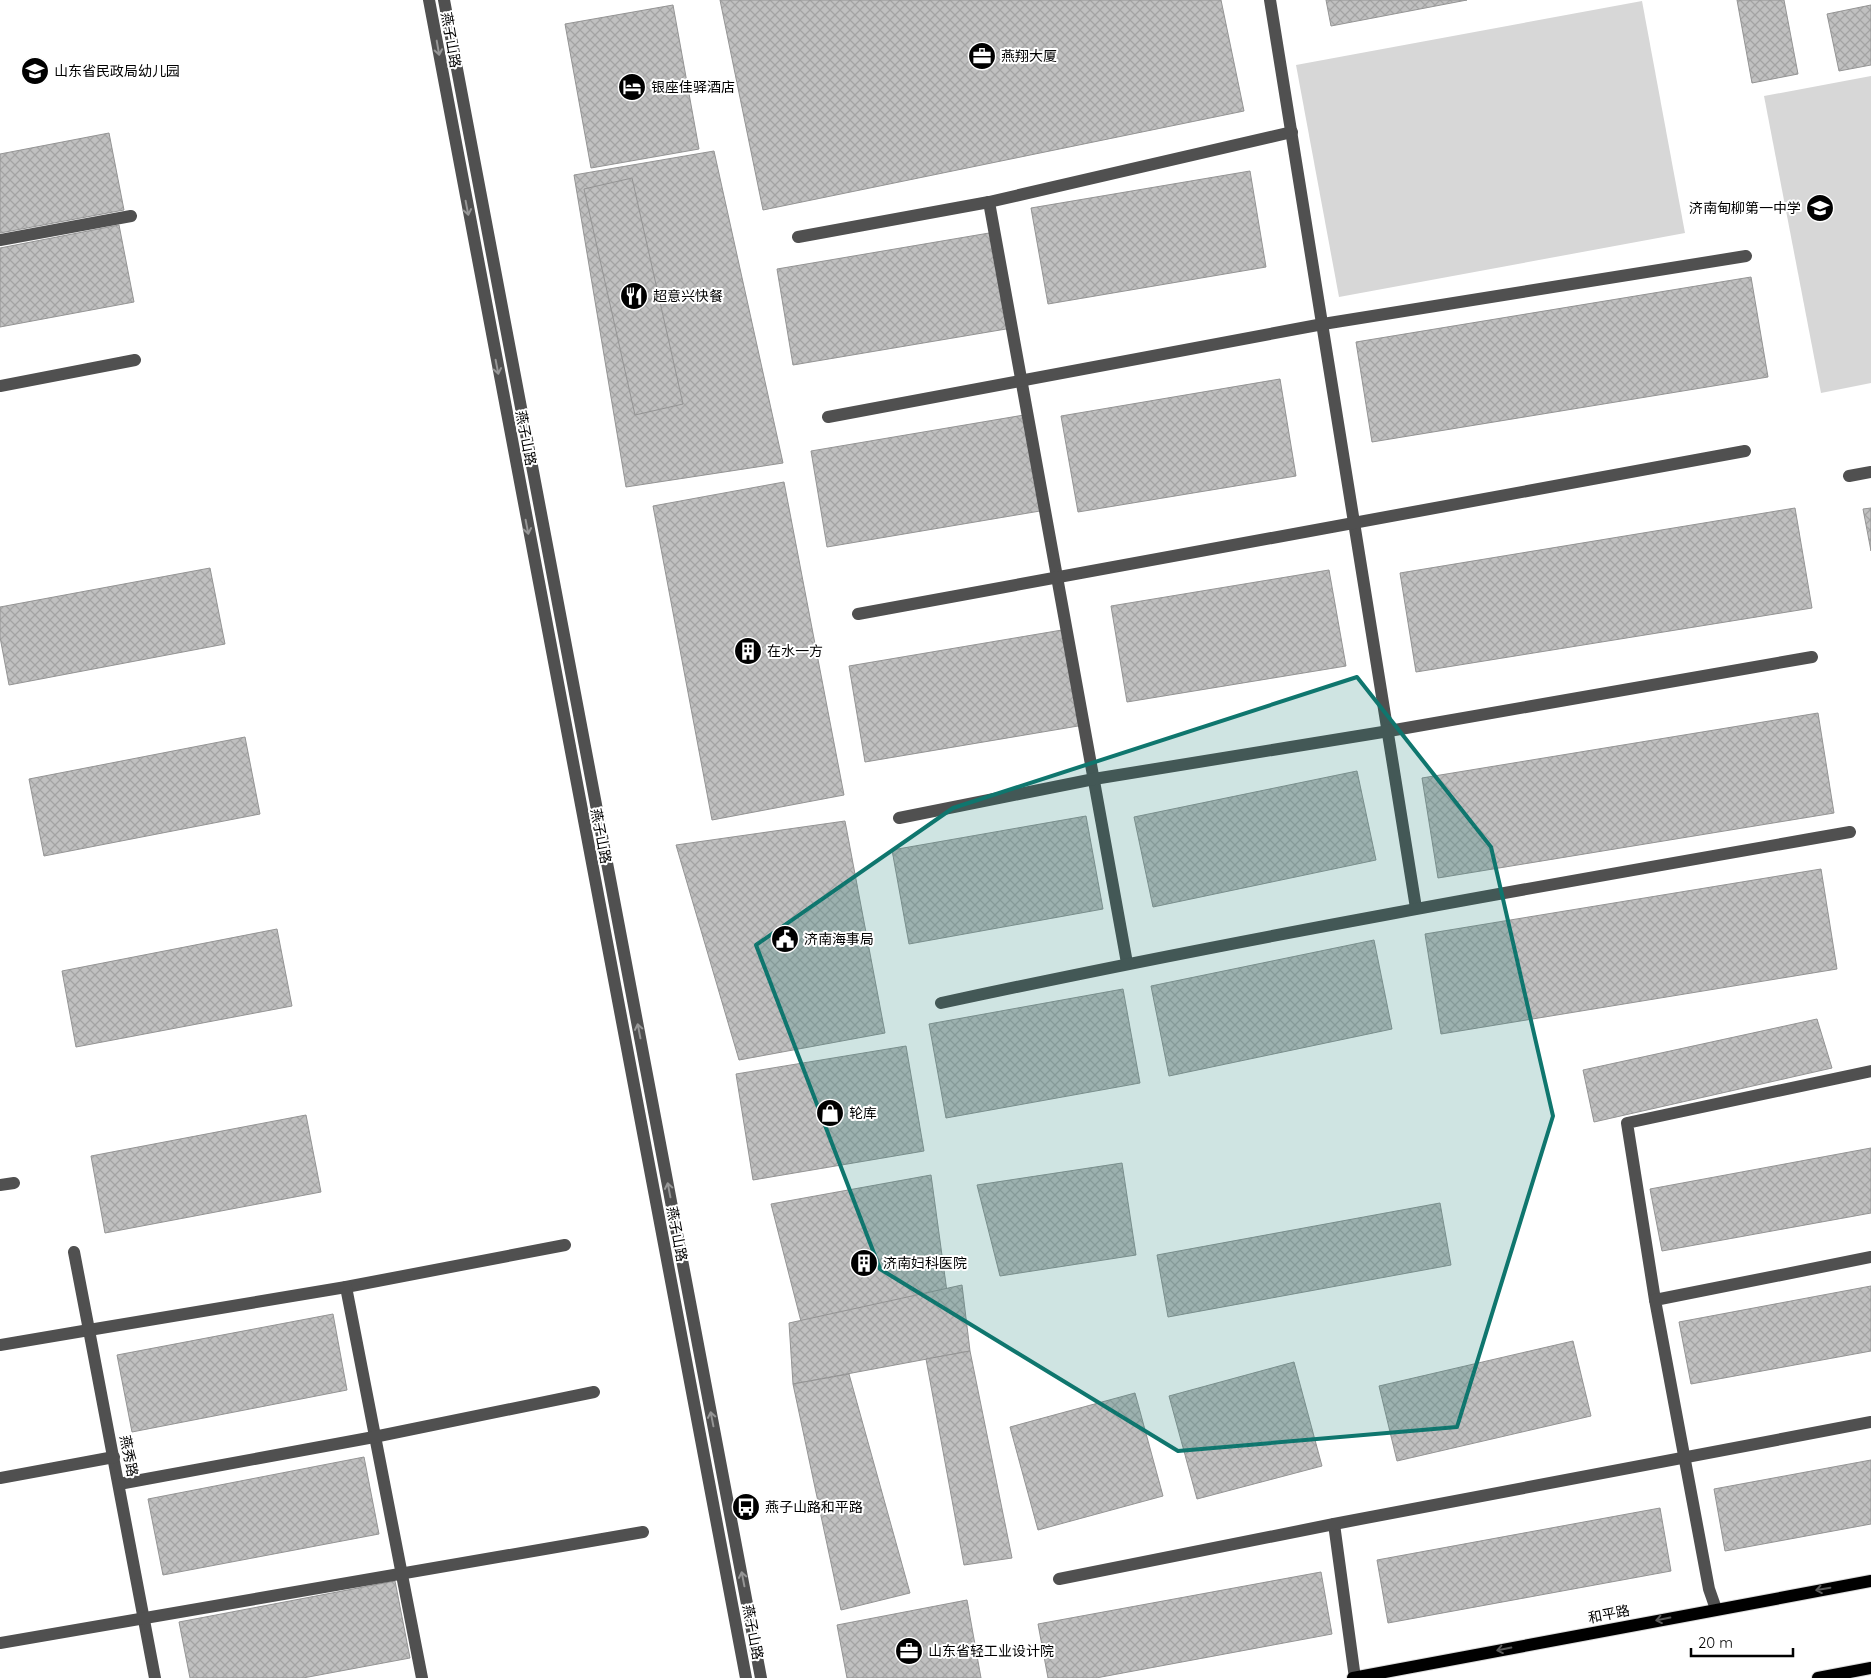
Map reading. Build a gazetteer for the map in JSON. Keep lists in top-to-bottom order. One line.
{"streets":{"main road":["和平路"],"street":["燕子山路","燕秀路"]},"one_way":["和平路"],"places":{"office":["燕翔大厦","山东省轻工业设计院"],"school or university":["山东省民政局幼儿园","济南甸柳第一中学"],"hotel":["银座佳驿酒店"],"restaurant":["超意兴快餐"],"building":["在水一方","济南妇科医院"],"public building":["济南海事局"],"shop":["轮库"],"bus stop":["燕子山路和平路"]},"scale_bar":"20 m"}
